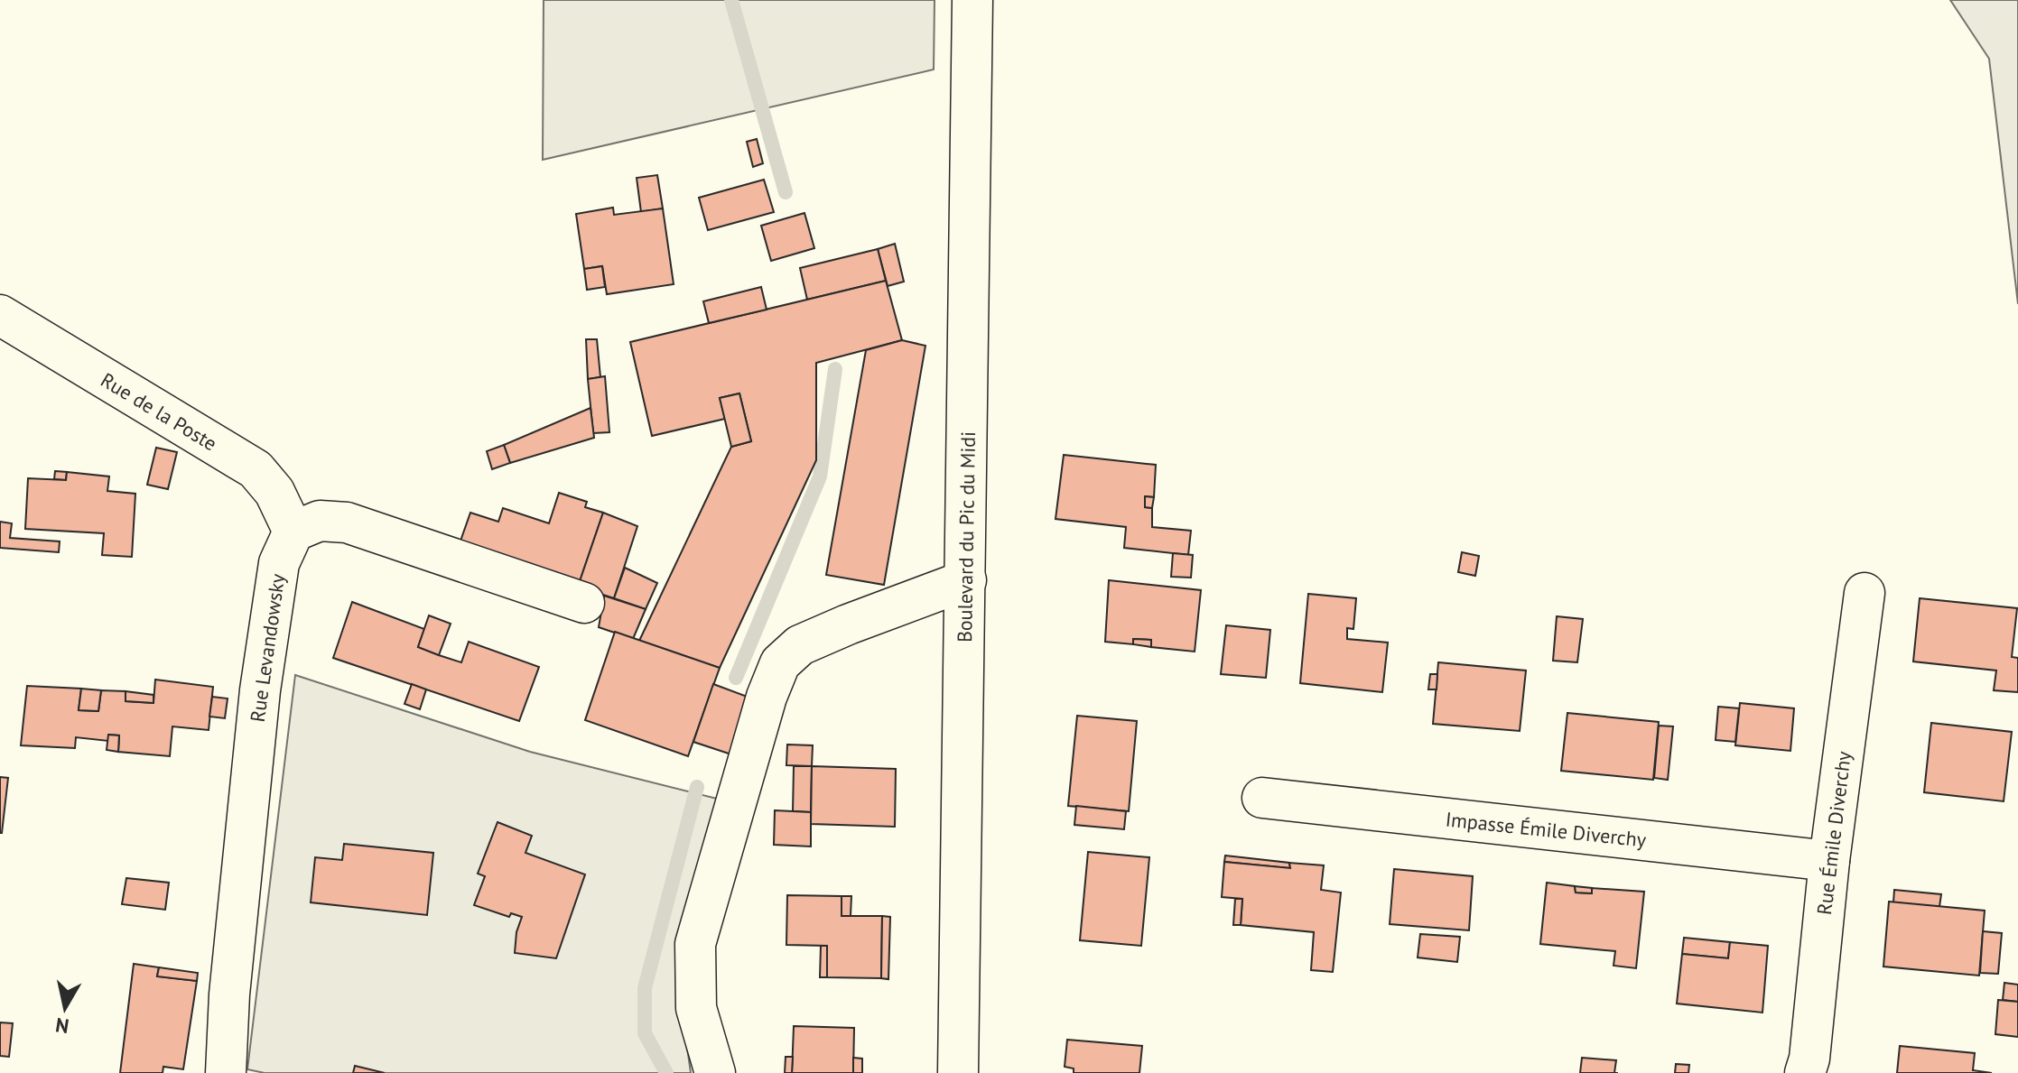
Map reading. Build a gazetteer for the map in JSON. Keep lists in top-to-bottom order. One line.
{"streets":{"street":["Rue de la Poste","Boulevard du Pic du Midi","Rue Levandowsky","Impasse Émile Diverchy","Rue Émile Diverchy"]},"crossings":[["Rue de la Poste","Rue Levandowsky"],["Impasse Émile Diverchy","Rue Émile Diverchy"]],"north":"bottom"}
